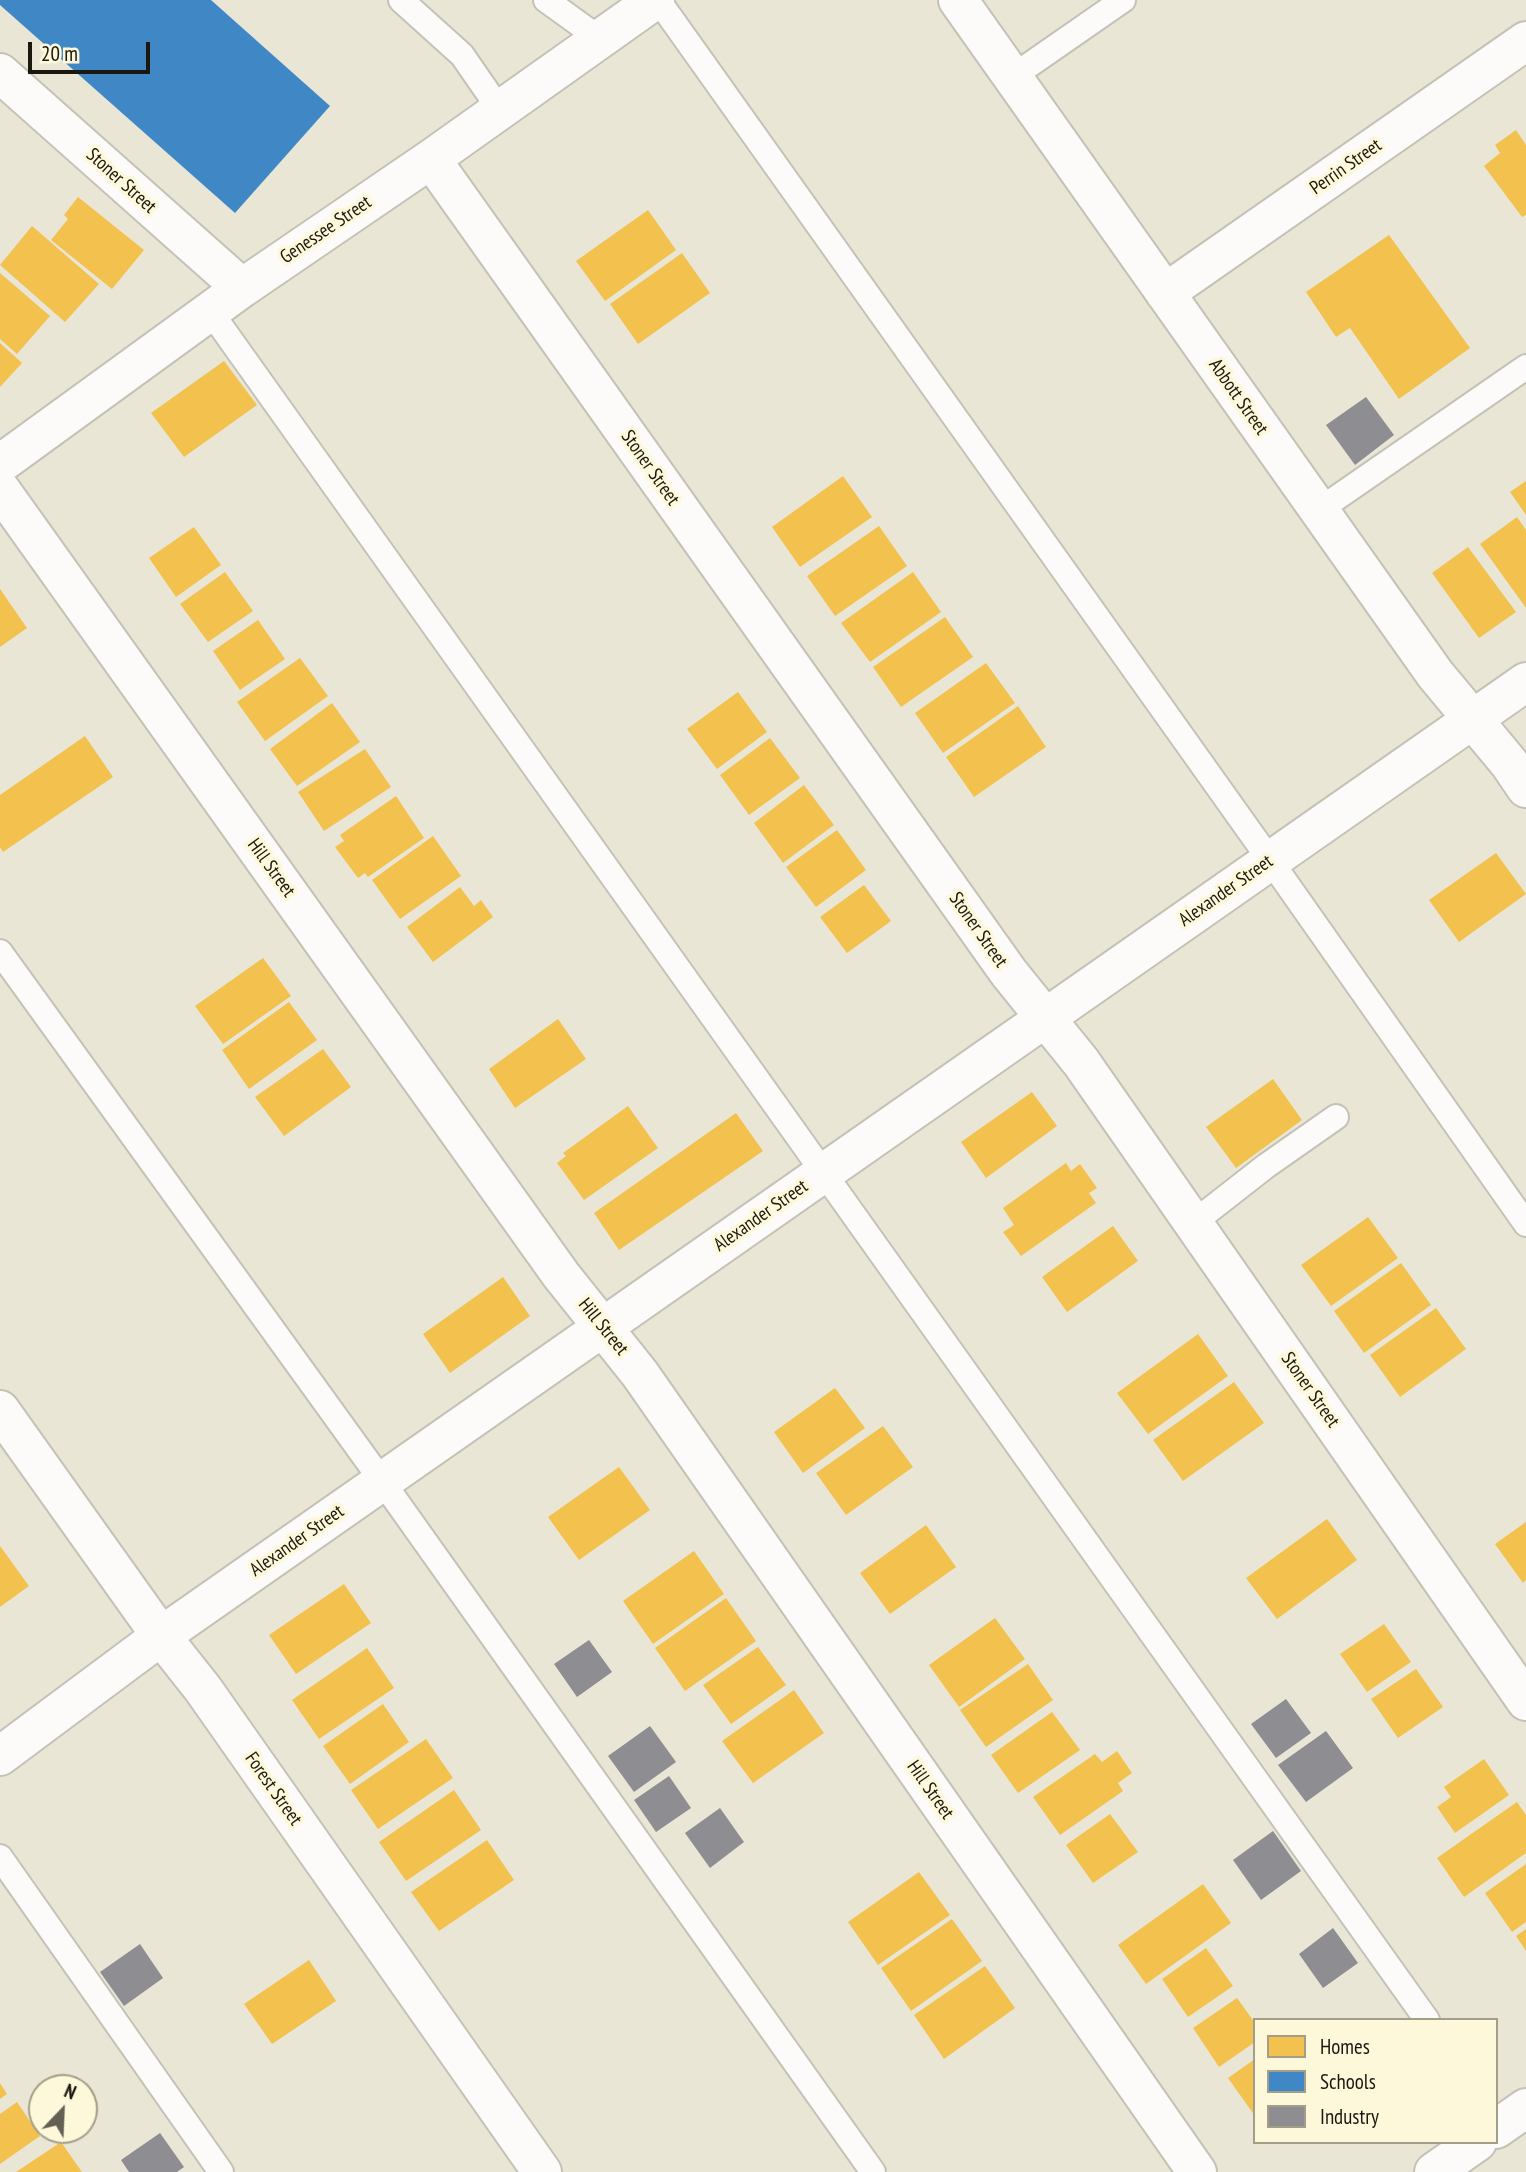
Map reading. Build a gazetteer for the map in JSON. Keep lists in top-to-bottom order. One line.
{"streets":{"street":["Perrin Street","Stoner Street","Genessee Street","Abbott Street","Hill Street","Alexander Street","Forest Street"]},"crossings":[["Perrin Street","Abbott Street"],["Stoner Street","Genessee Street"],["Stoner Street","Alexander Street"],["Abbott Street","Alexander Street"],["Hill Street","Alexander Street"],["Alexander Street","Forest Street"]],"legend":["Homes","Schools","Industry"],"scale_bar":"20 m","north":"top right"}
